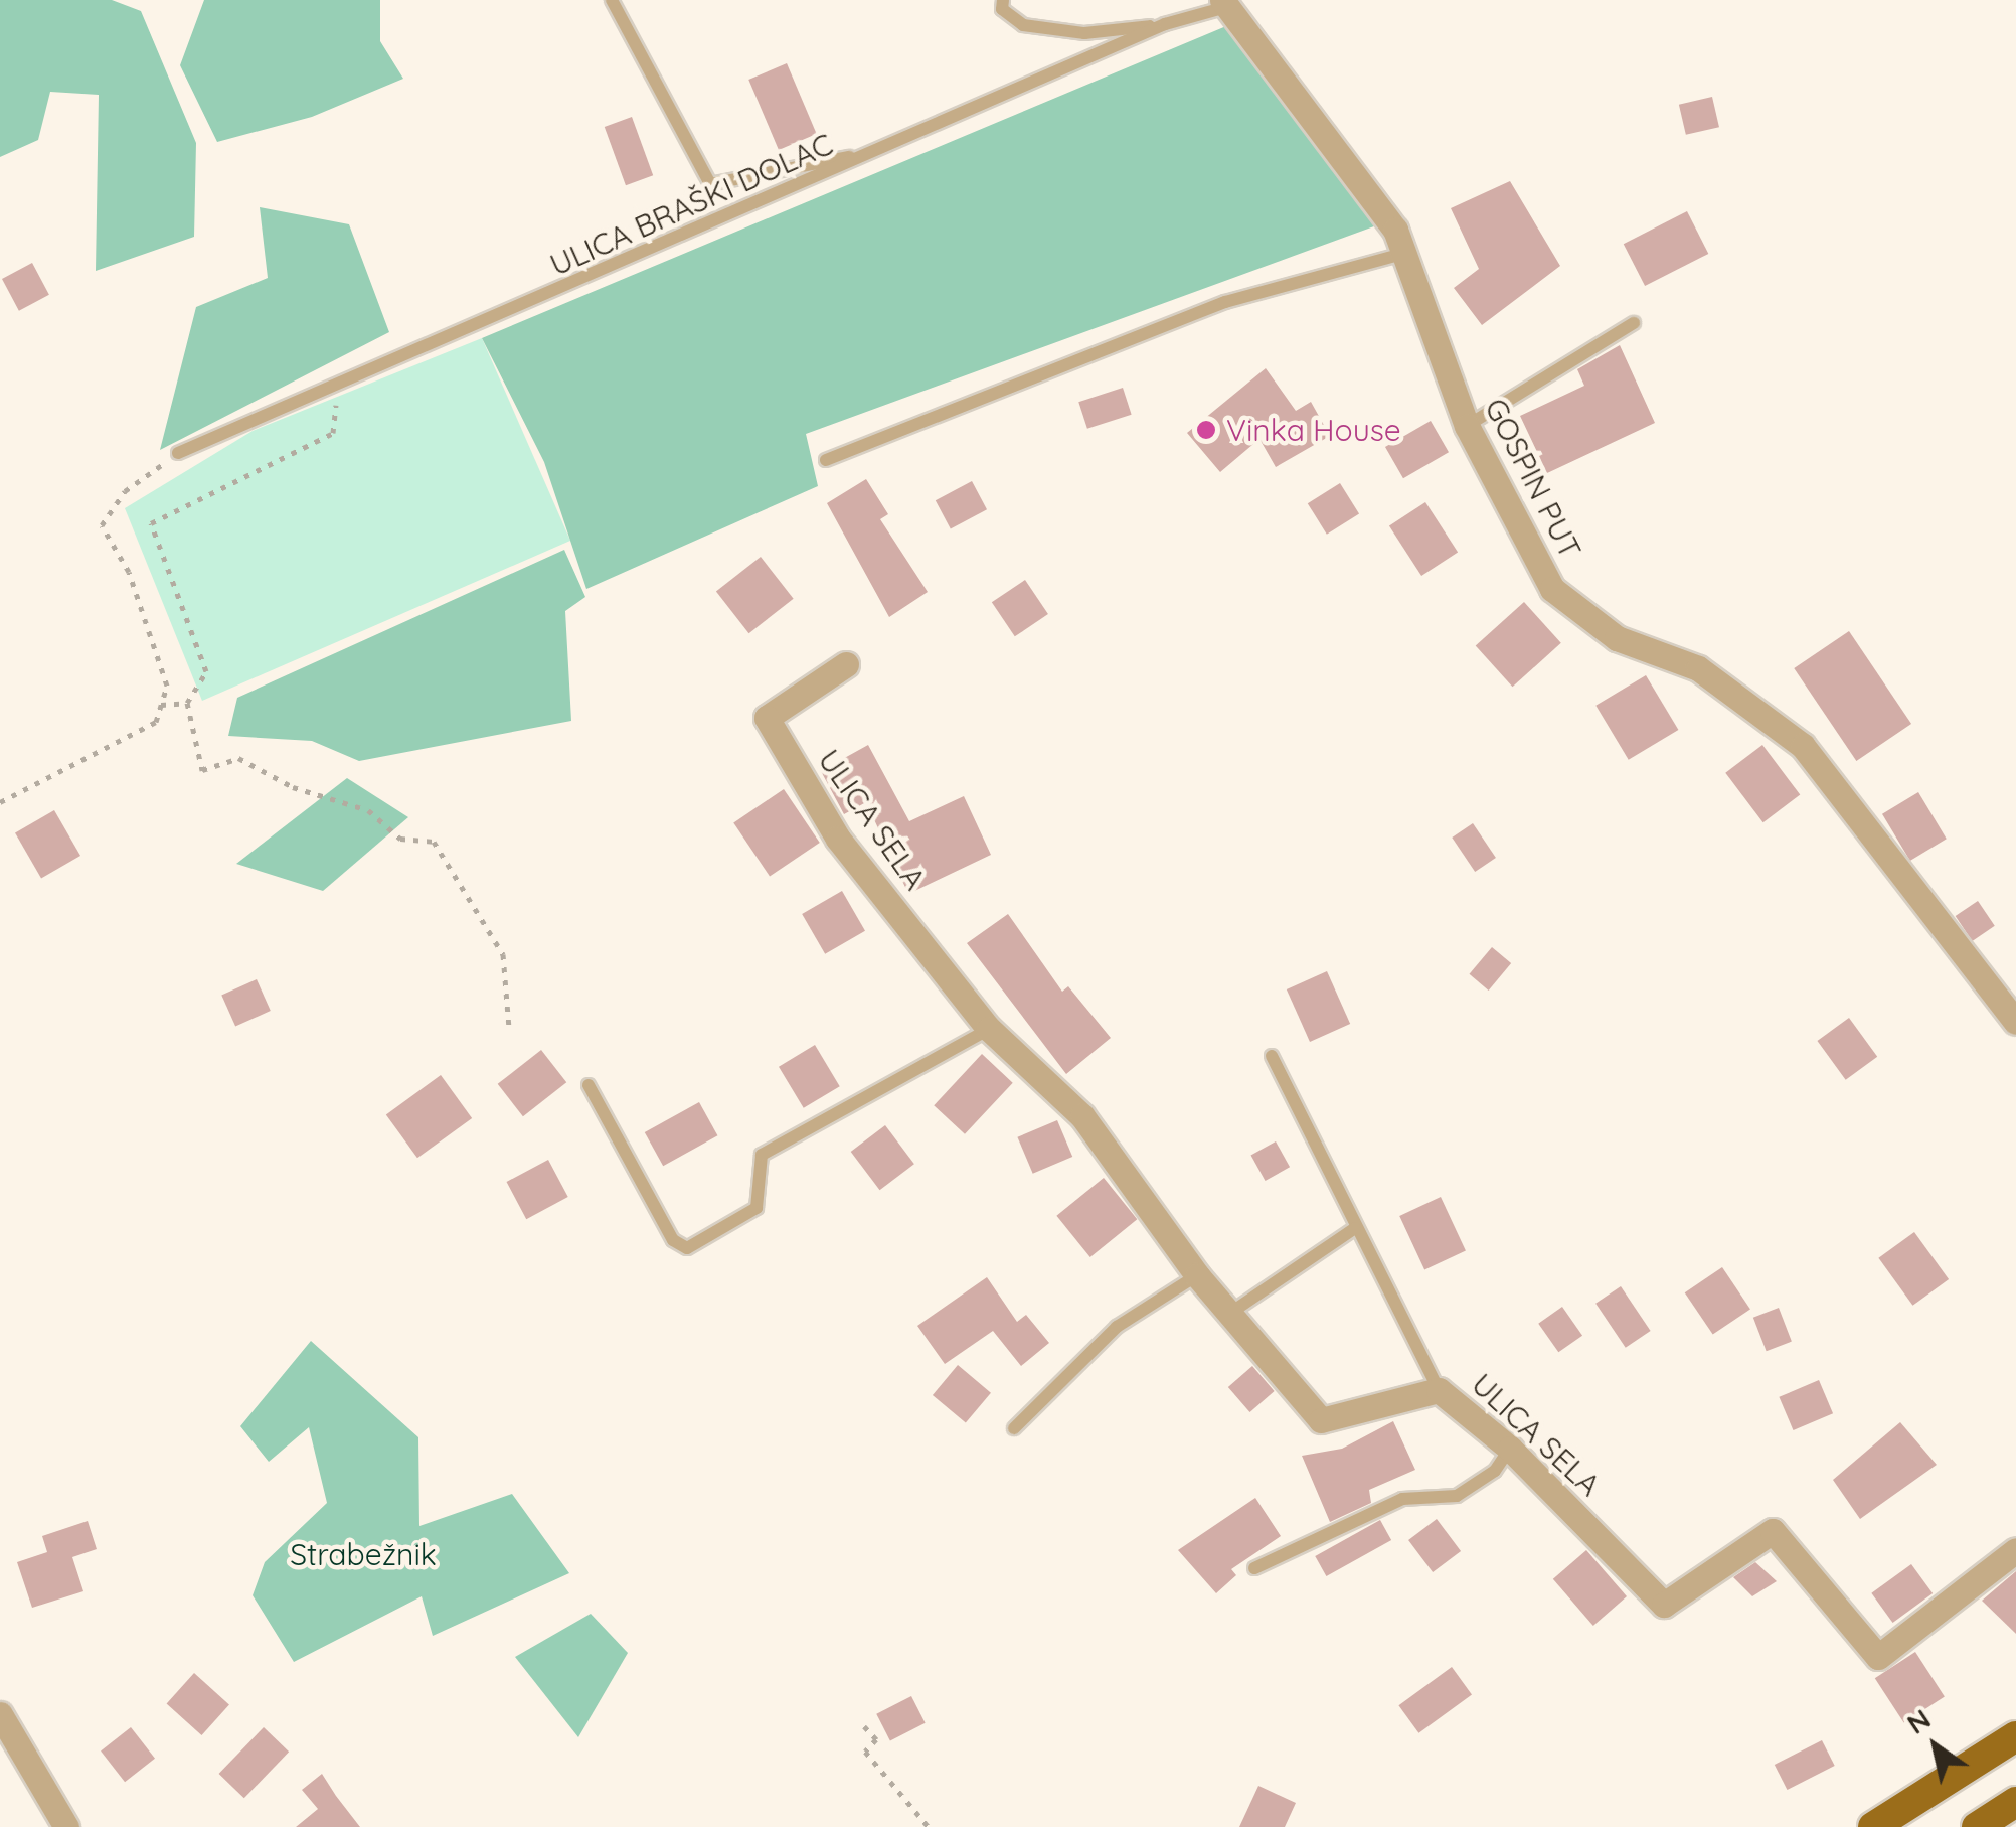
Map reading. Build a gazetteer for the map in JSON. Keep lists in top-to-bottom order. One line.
{"streets":{"street":["GOSPIN PUT","ULICA SELA"],"lane":["ULICA BRAŠKI DOLAC"]},"crossings":[["ULICA BRAŠKI DOLAC","GOSPIN PUT"]],"parks":["Strabežnik"],"places":["Vinka House"],"north":"top left"}
